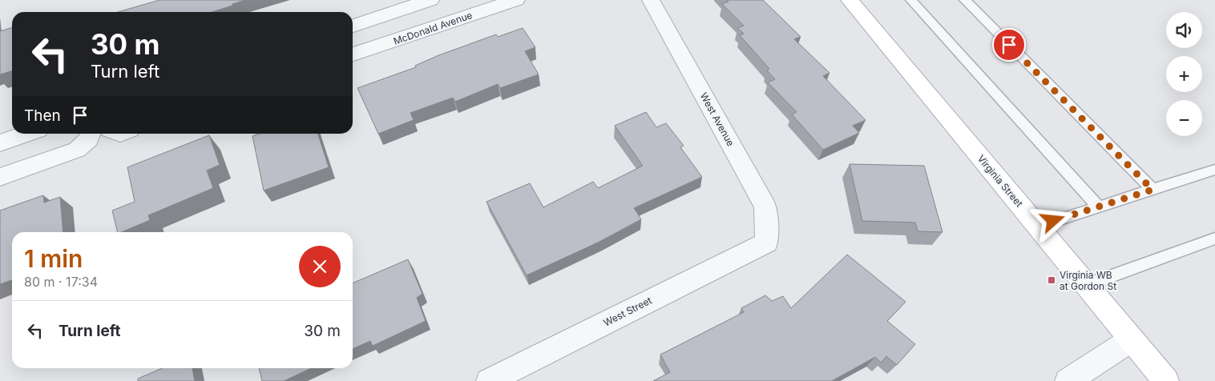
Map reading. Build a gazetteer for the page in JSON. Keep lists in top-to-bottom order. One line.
{"streets":{"street":["McDonald Avenue","West Avenue","Virginia Street","West Street"]},"crossings":[["West Avenue","West Street"]],"places":{"transit":["Virginia WB at Gordon St"]},"page":{"map_buttons":["+","−"],"turn":["30 m","Turn left"],"then":"Then","heading":["1 min","80 m · 17:34"],"list":[{"name":"Turn left","value":"30 m"}]}}
